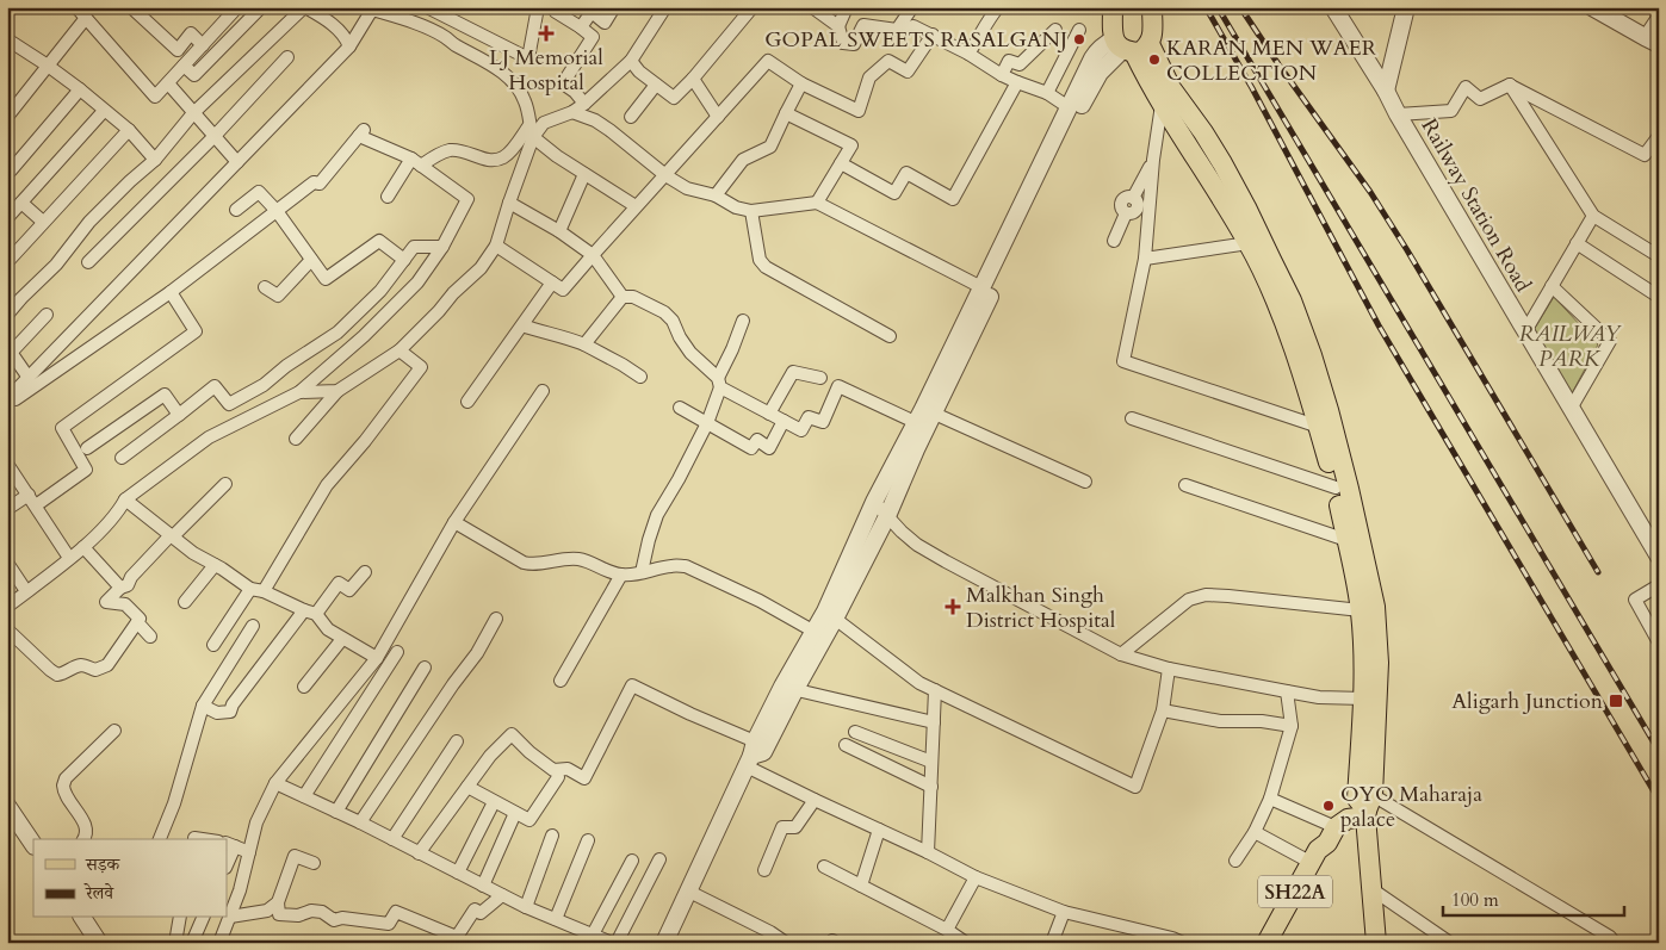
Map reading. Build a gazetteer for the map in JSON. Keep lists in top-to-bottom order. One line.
{"streets":{"main road":["SH22A"],"street":["Railway Station Road"]},"parks":["RAILWAY PARK"],"places":{"health":["LJ Memorial Hospital","Malkhan Singh District Hospital"],"other":["GOPAL SWEETS RASALGANJ","KARAN MEN WAER COLLECTION","OYO Maharaja palace"],"transit":["Aligarh Junction"]},"legend":["सड़क","रेलवे"],"scale_bar":"100 m"}
